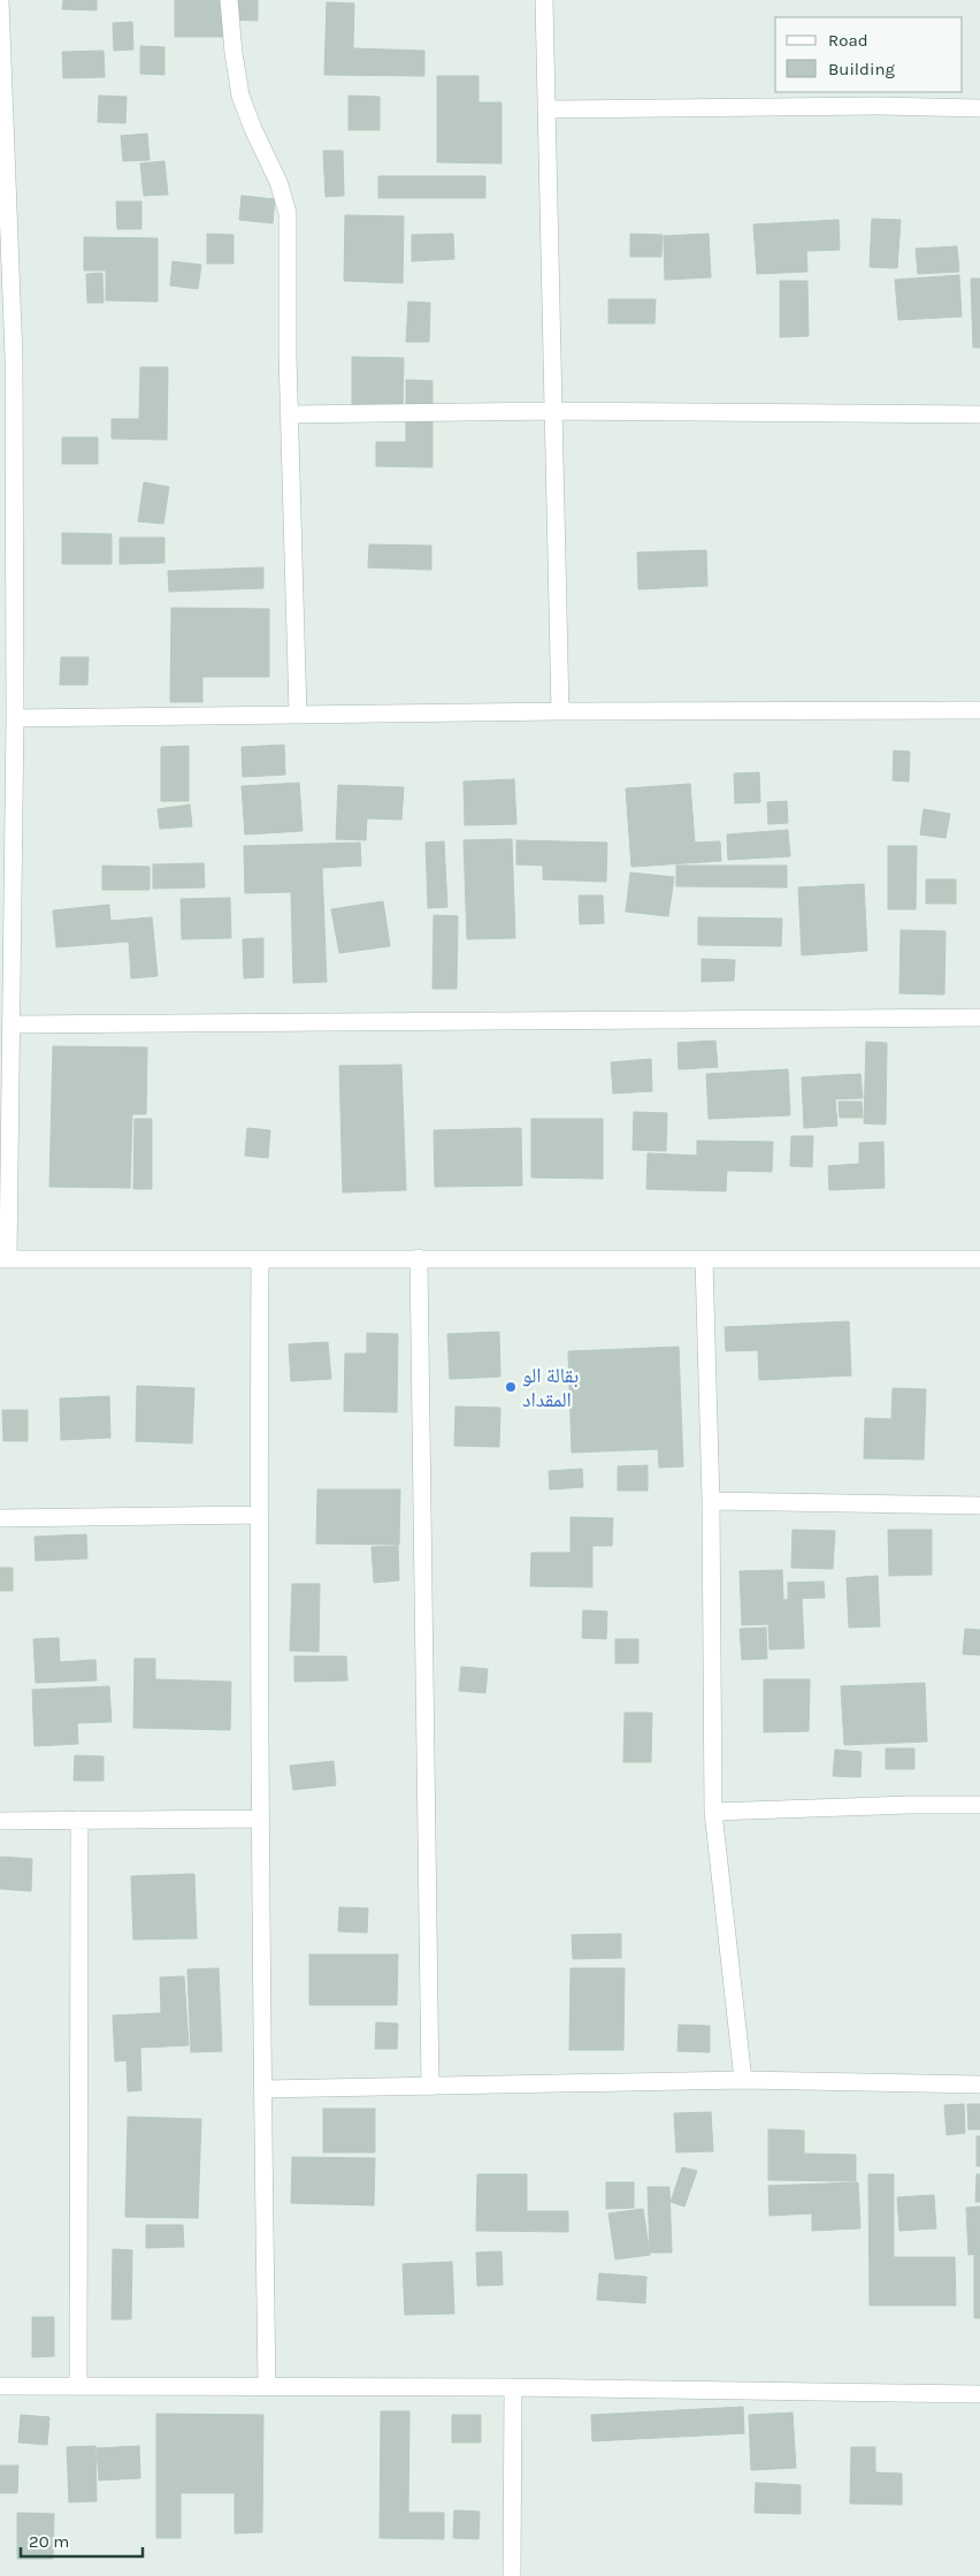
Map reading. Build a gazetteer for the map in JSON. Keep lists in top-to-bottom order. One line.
{"places":["بقالة الو المقداد"],"legend":["Road","Building"],"scale_bar":"20 m"}
